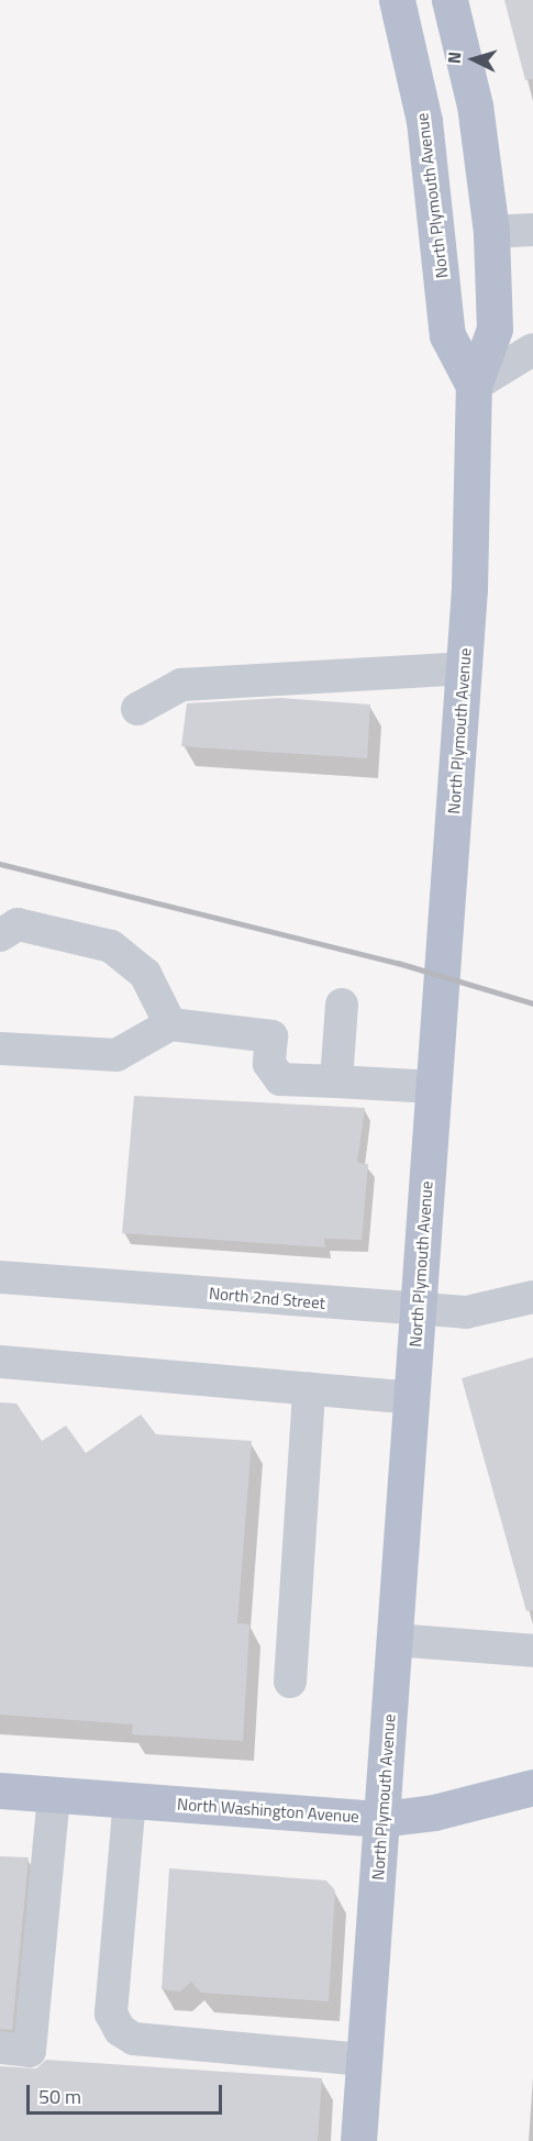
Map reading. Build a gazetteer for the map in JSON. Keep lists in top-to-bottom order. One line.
{"streets":{"main road":["North Plymouth Avenue","North Washington Avenue"],"street":["North 2nd Street"]},"crossings":[["North Plymouth Avenue","North 2nd Street"],["North Plymouth Avenue","North Washington Avenue"]],"scale_bar":"50 m","north":"left"}
